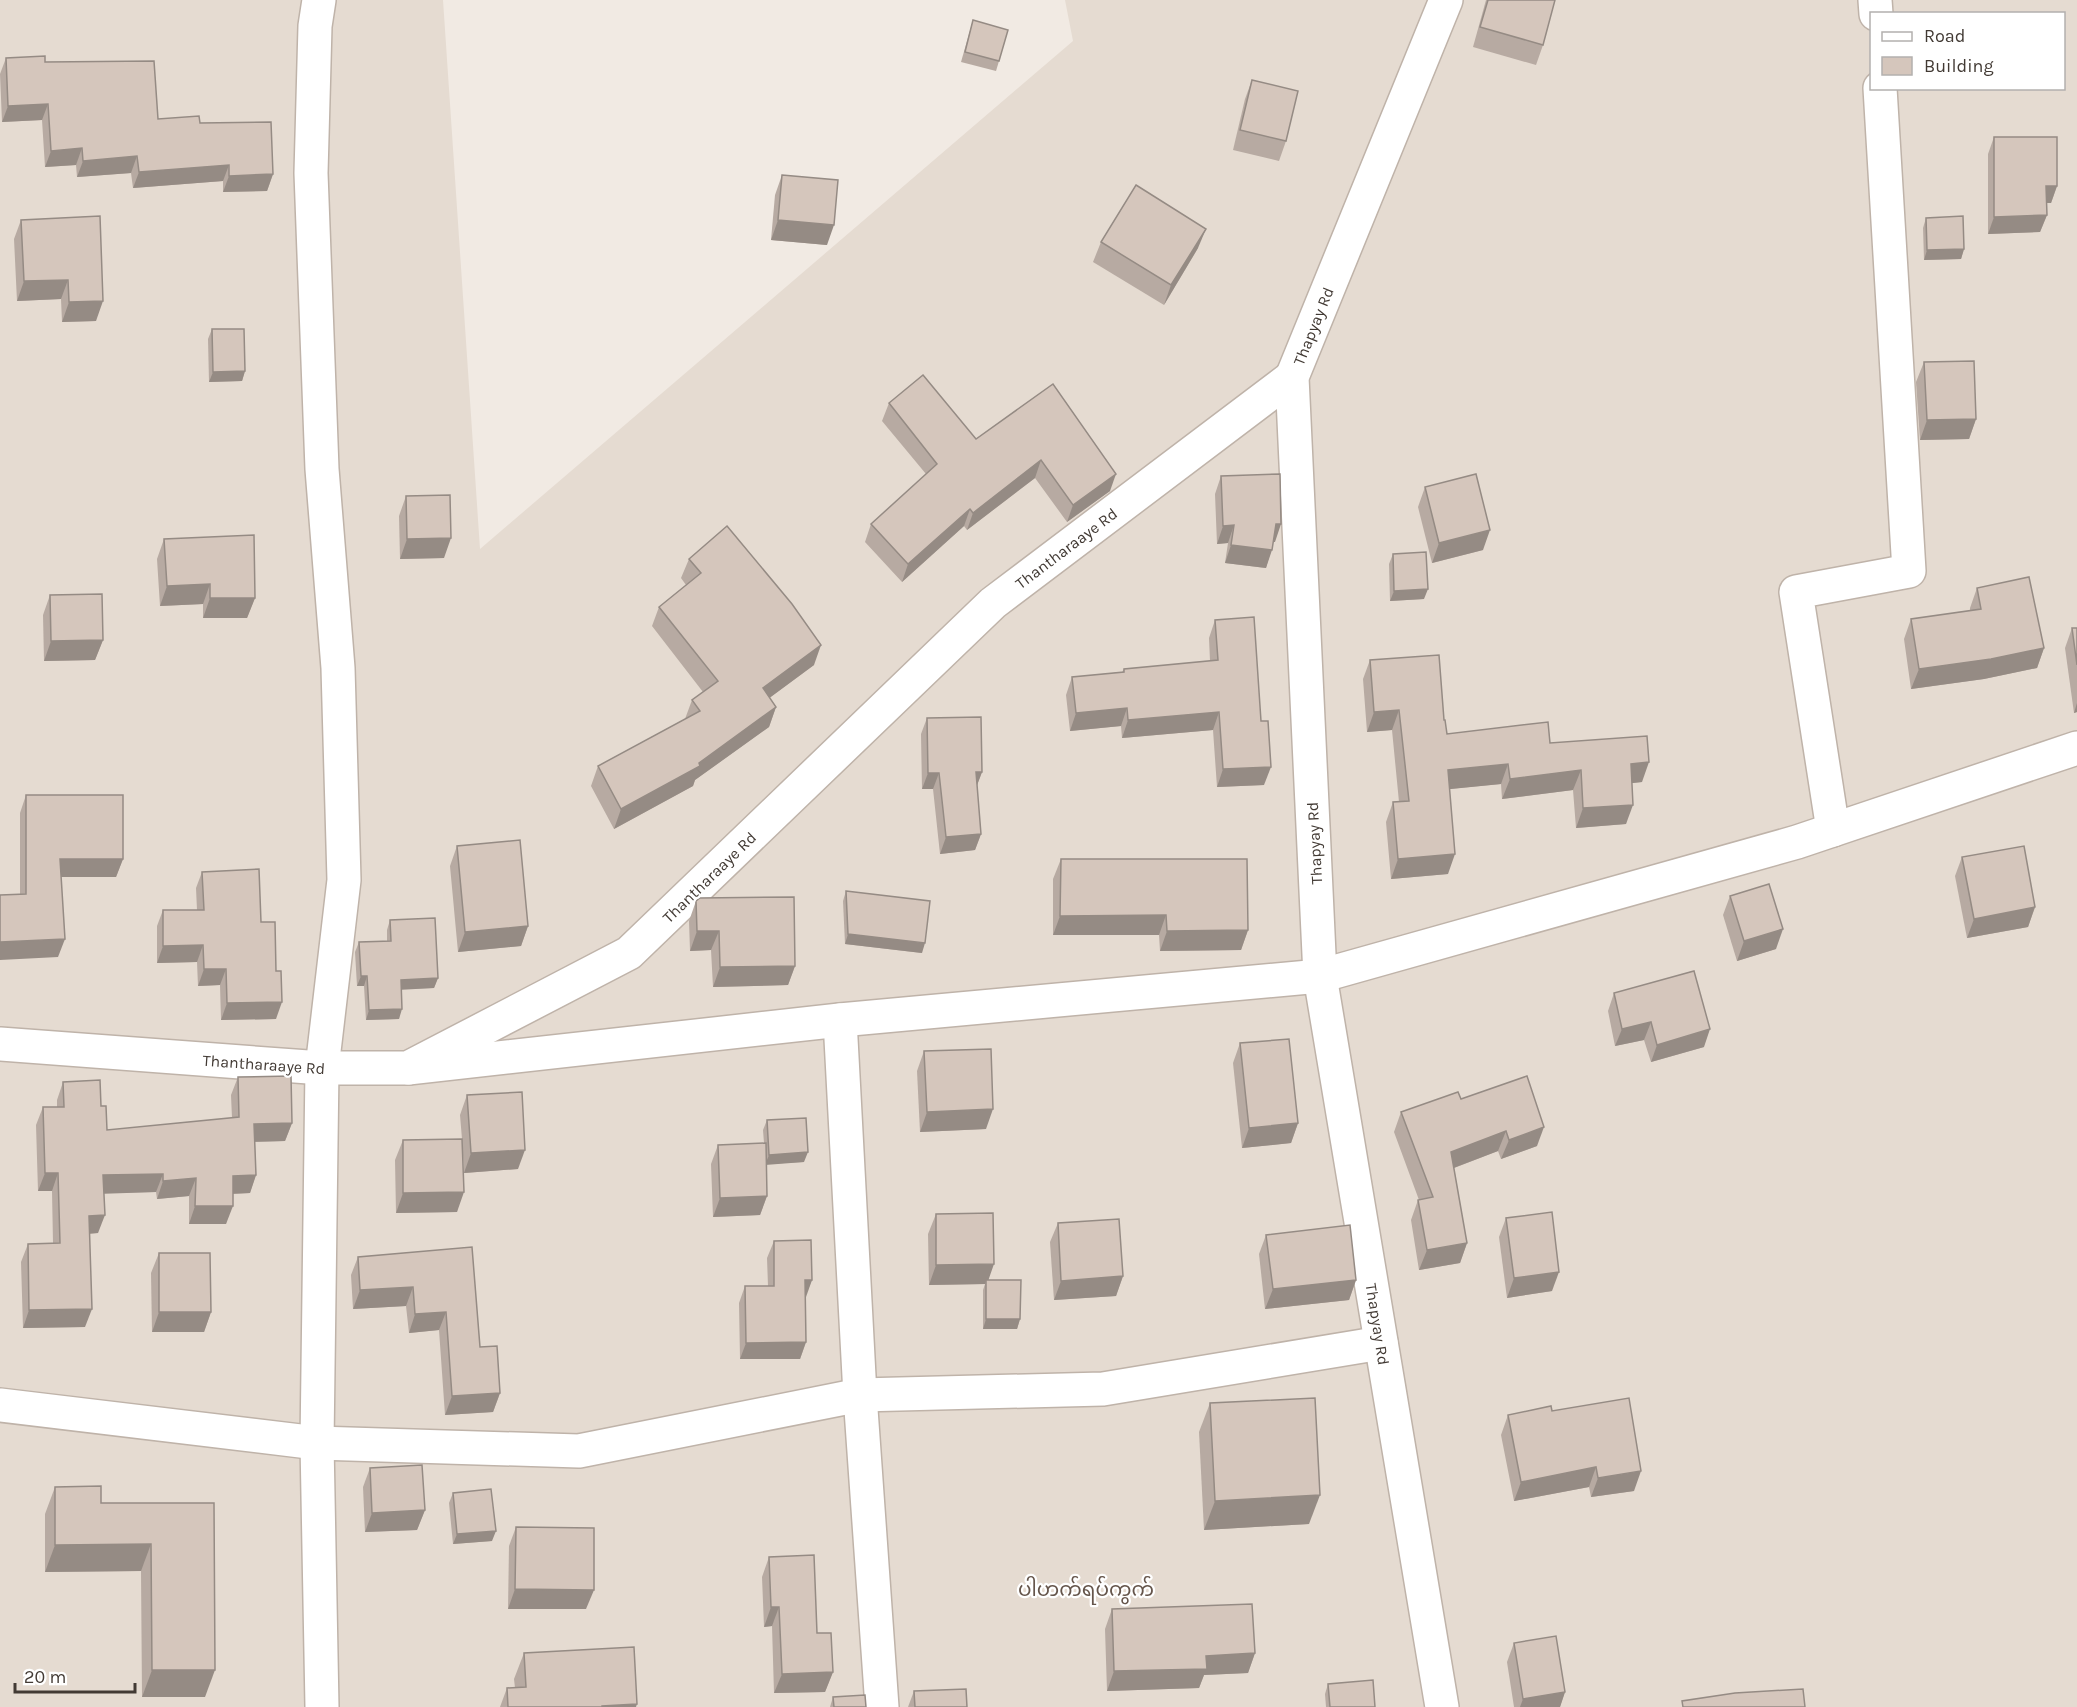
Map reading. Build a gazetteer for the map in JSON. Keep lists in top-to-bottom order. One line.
{"streets":{"street":["Thapyay Rd","Thantharaaye Rd"]},"crossings":[["Thapyay Rd","Thantharaaye Rd"]],"districts":["ပါဟက်ရပ်ကွက်"],"legend":["Road","Building"],"scale_bar":"20 m"}
